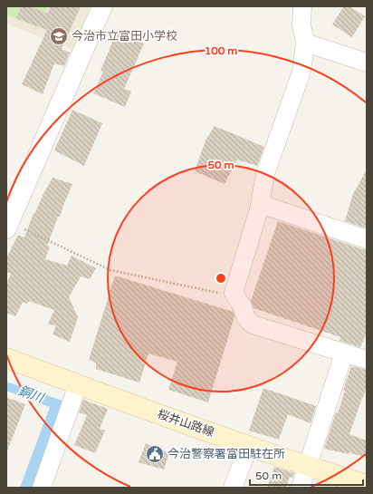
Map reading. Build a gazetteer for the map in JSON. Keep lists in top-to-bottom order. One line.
{"streets":{"main road":["桜井山路線"]},"water":["銅川"],"places":{"school or university":["今治市立富田小学校"],"public building":["今治警察署富田駐在所"]},"scale_bar":"50 m","rings":["100 m","50 m"]}
